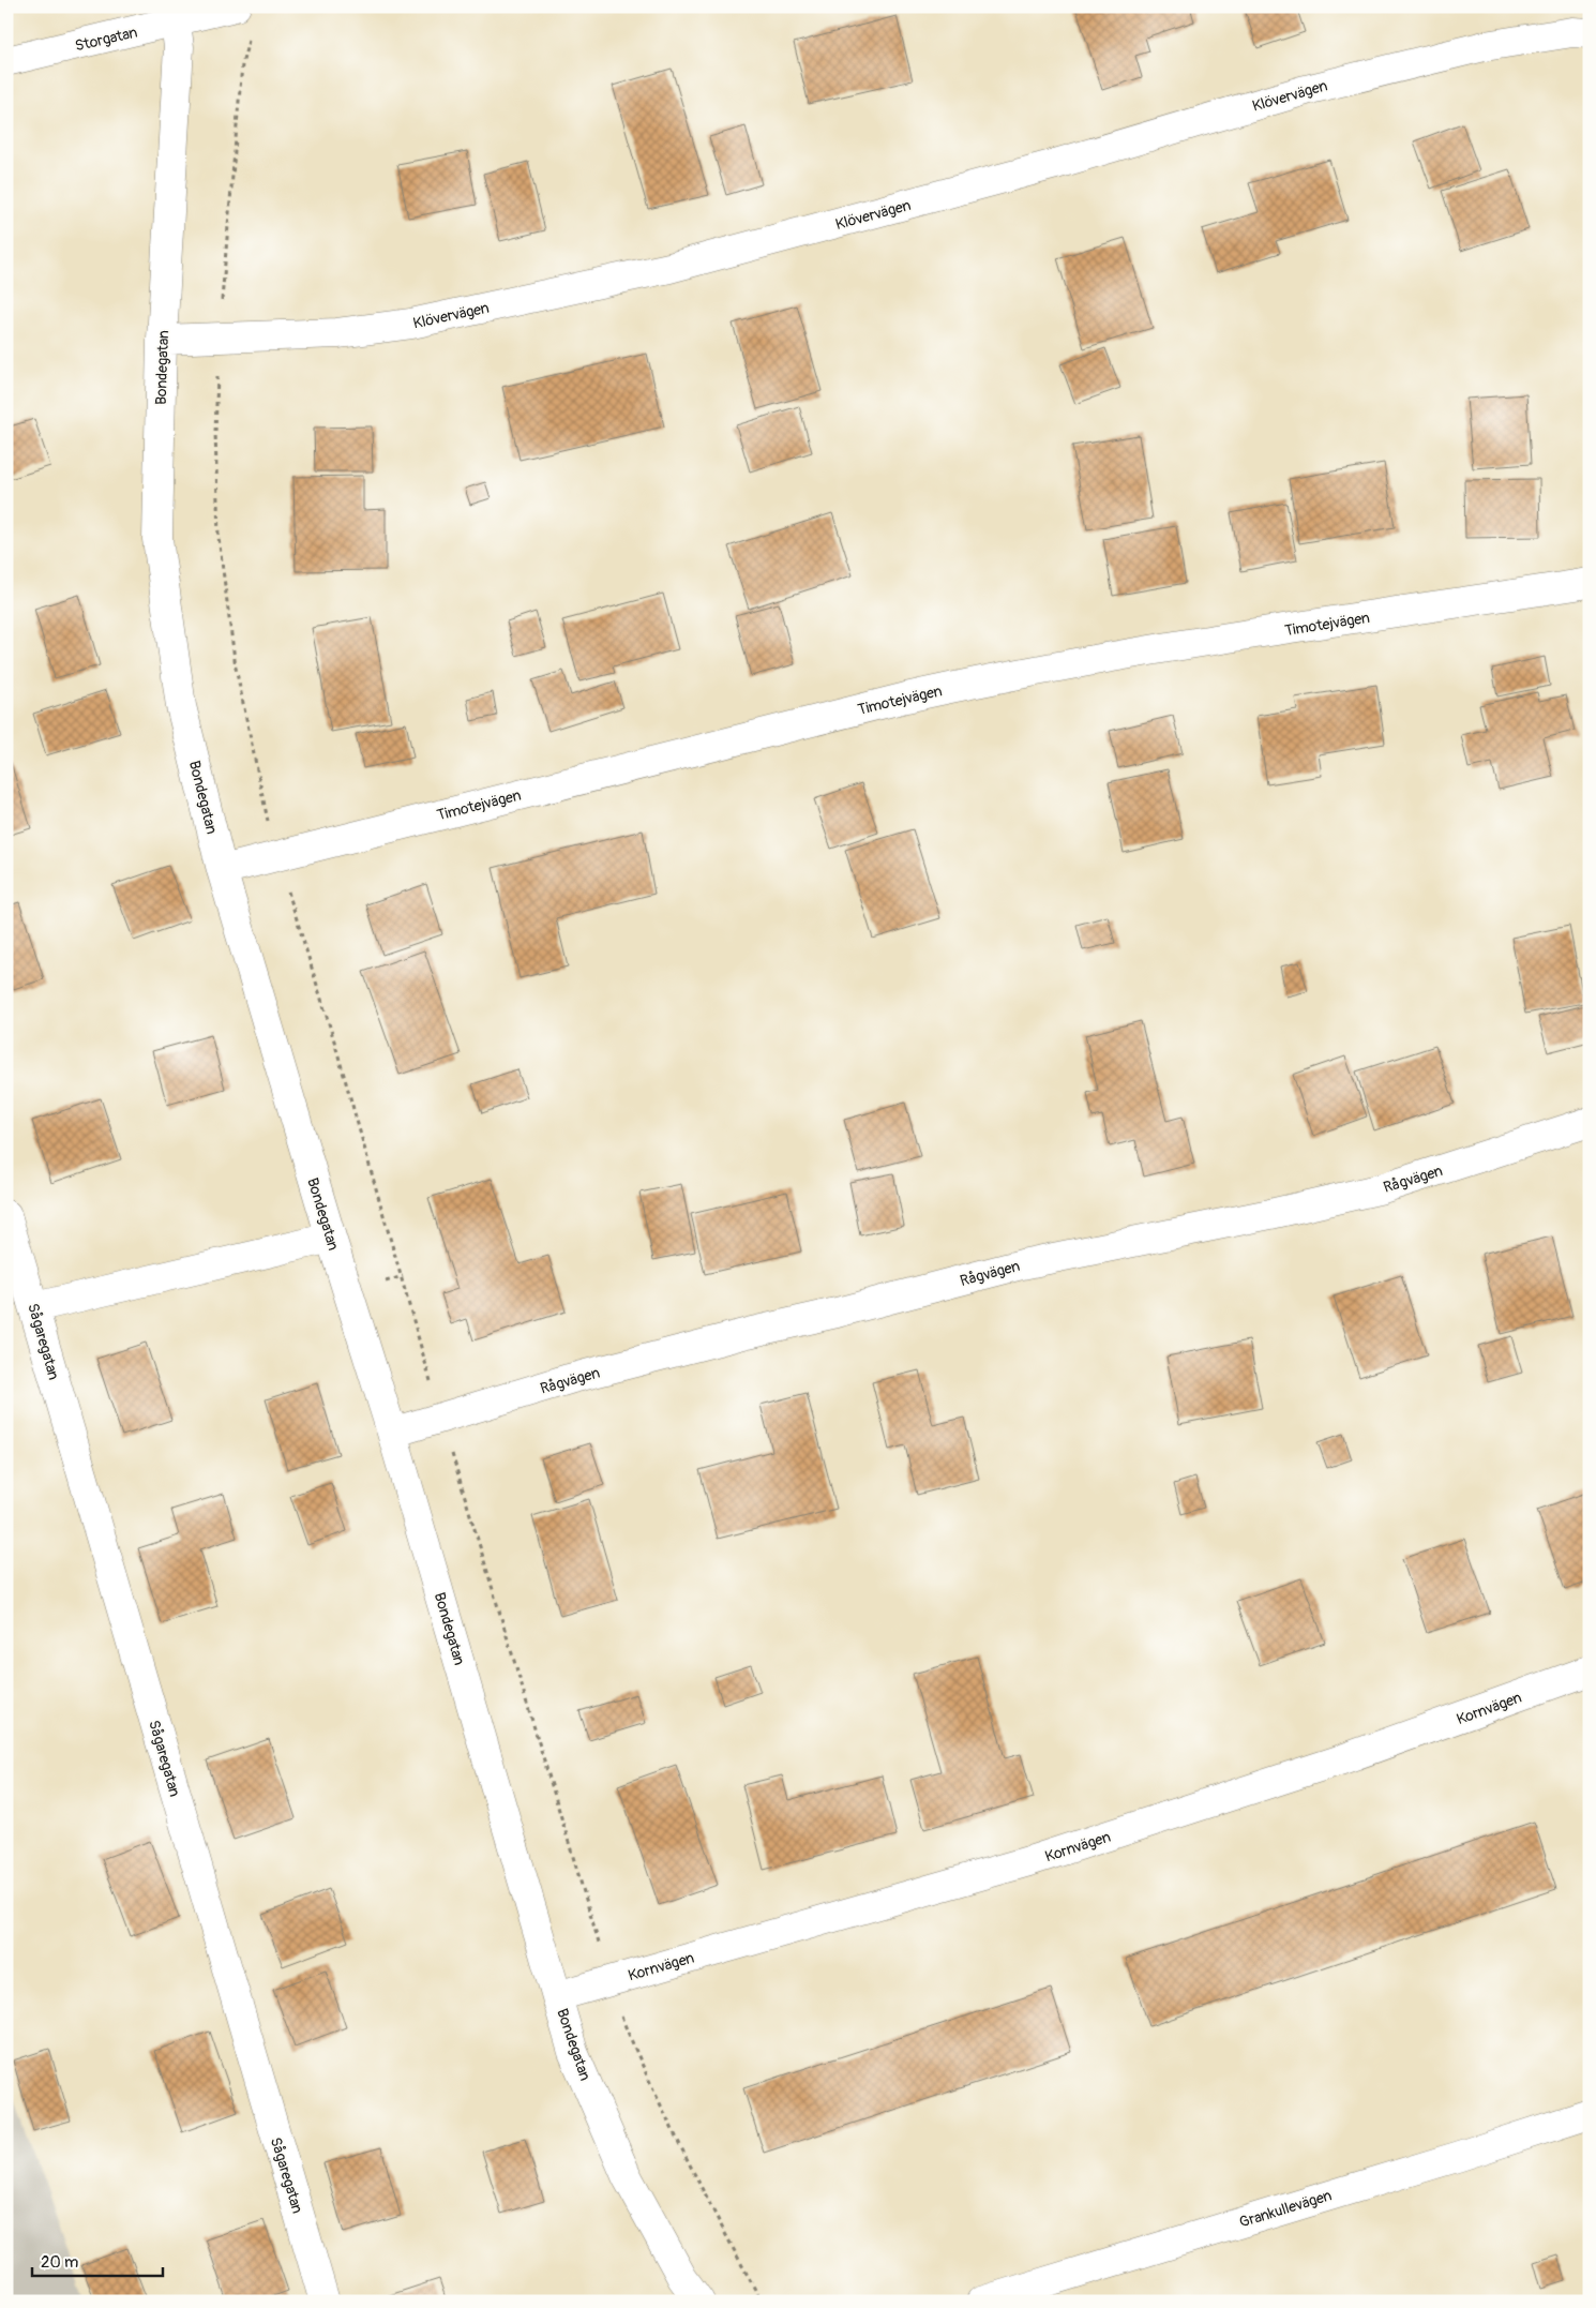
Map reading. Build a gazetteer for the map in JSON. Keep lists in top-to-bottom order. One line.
{"streets":{"street":["Storgatan","Klövervägen","Bondegatan","Timotejvägen","Rågvägen","Sågaregatan","Kornvägen","Grankullevägen"]},"crossings":[["Storgatan","Bondegatan"],["Klövervägen","Bondegatan"],["Bondegatan","Timotejvägen"],["Bondegatan","Rågvägen"],["Bondegatan","Kornvägen"]],"scale_bar":"20 m"}
